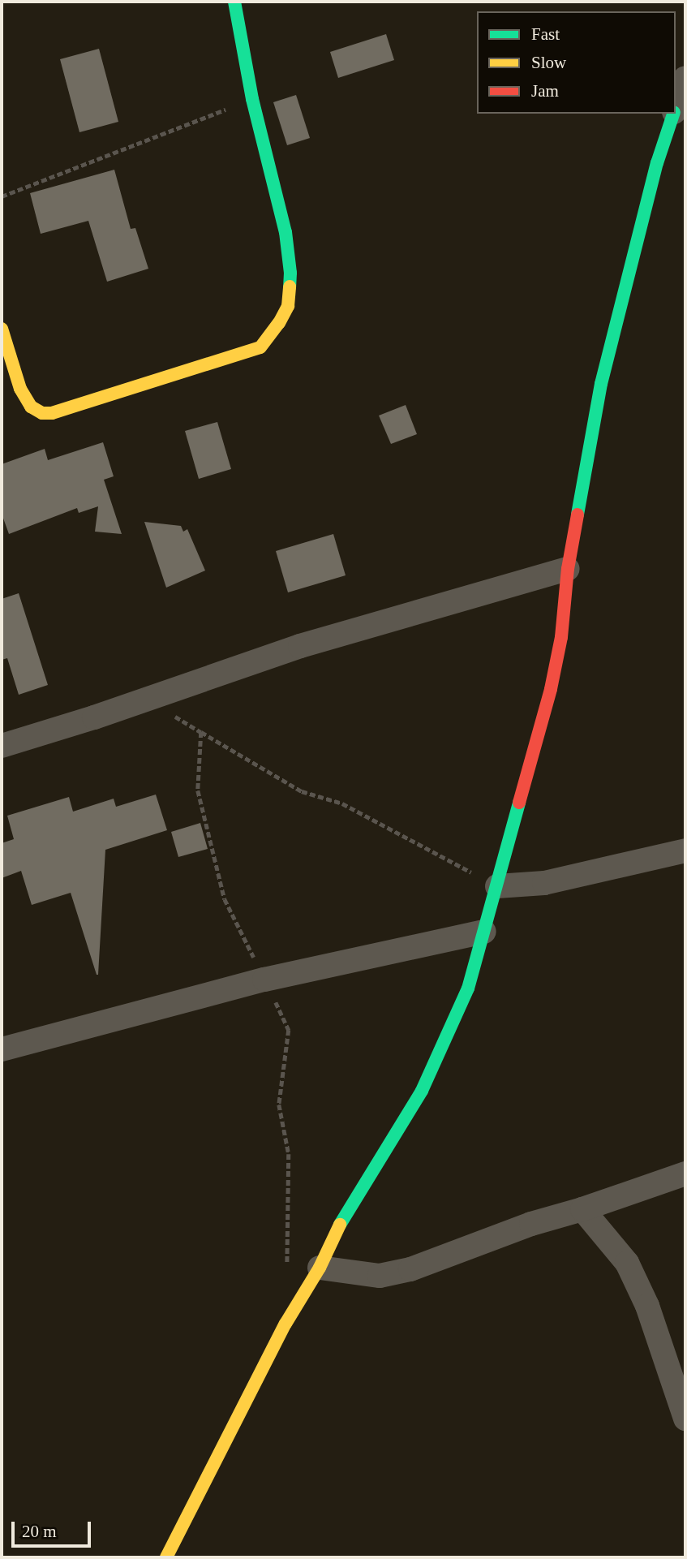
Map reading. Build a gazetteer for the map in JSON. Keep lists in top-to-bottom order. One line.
{"legend":["Fast","Slow","Jam"],"scale_bar":"20 m"}
